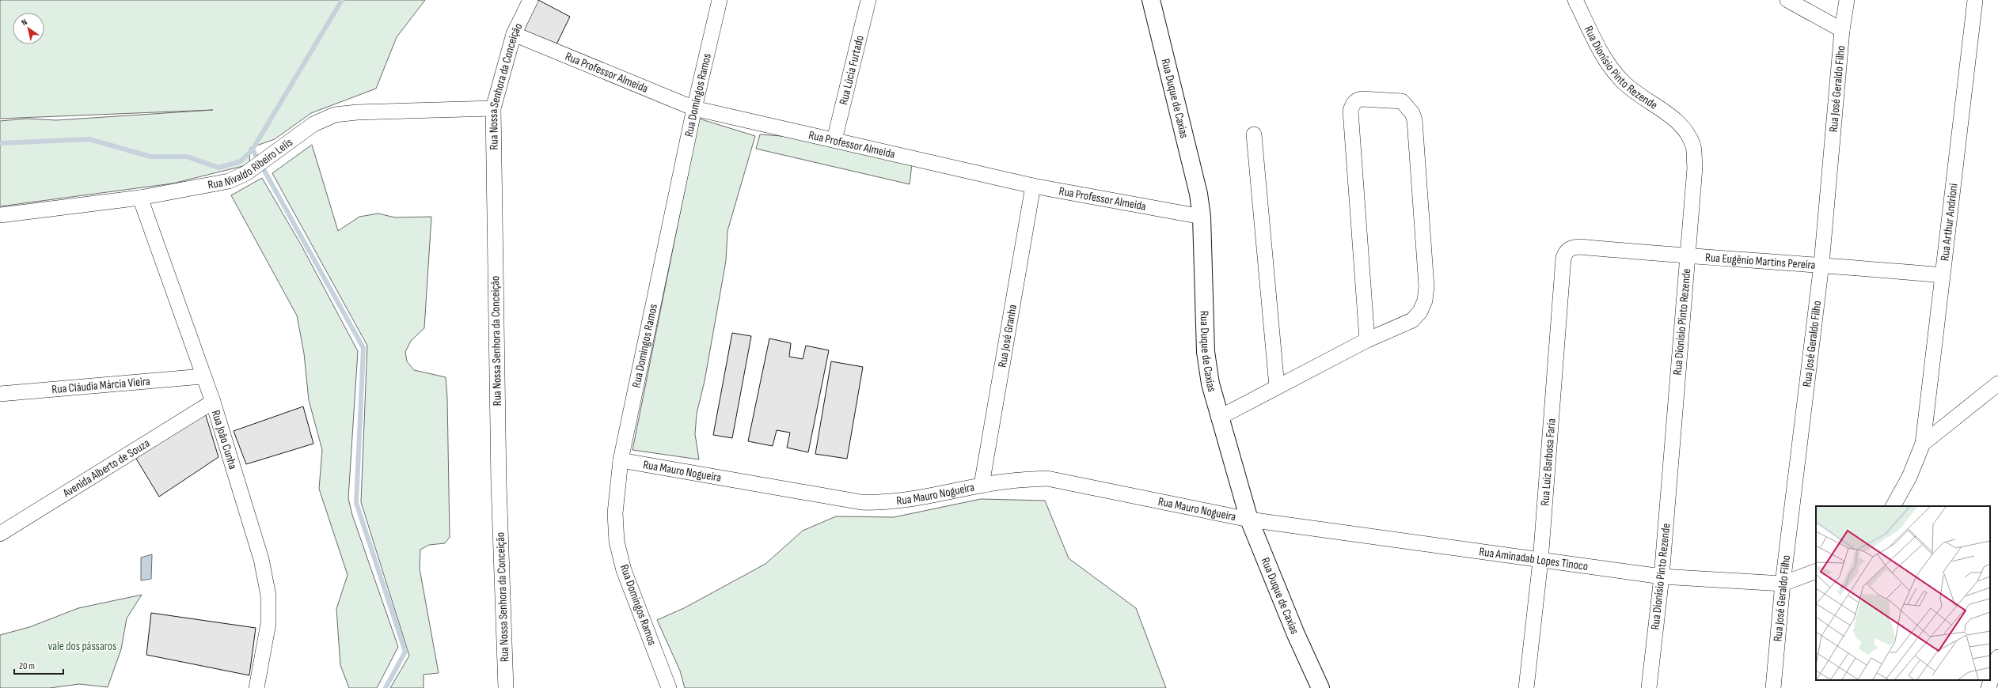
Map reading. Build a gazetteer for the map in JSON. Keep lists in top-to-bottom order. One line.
{"streets":{"street":["Rua Dionísio Pinto Rezende","Rua Lúcia Furtado","Rua Professor Almeida","Rua Nossa Senhora da Conceição","Rua José Geraldo Filho","Rua Domingos Ramos","Rua Duque de Caxias","Rua Nivaldo Ribeiro Lelis","Rua Arthur Andrioni","Rua Eugênio Martins Pereira","Rua José Granha","Rua Cláudia Márcia Vieira","Rua João Cunha","Rua Luiz Barbosa Faria","Avenida Alberto de Souza","Rua Mauro Nogueira","Rua Aminadab Lopes Tinoco"]},"crossings":[["Rua Dionísio Pinto Rezende","Rua Eugênio Martins Pereira"],["Rua Dionísio Pinto Rezende","Rua Aminadab Lopes Tinoco"],["Rua Lúcia Furtado","Rua Professor Almeida"],["Rua Professor Almeida","Rua Nossa Senhora da Conceição"],["Rua Professor Almeida","Rua Domingos Ramos"],["Rua Professor Almeida","Rua Duque de Caxias"],["Rua Professor Almeida","Rua José Granha"],["Rua Nossa Senhora da Conceição","Rua Nivaldo Ribeiro Lelis"],["Rua José Geraldo Filho","Rua Eugênio Martins Pereira"],["Rua José Geraldo Filho","Rua Aminadab Lopes Tinoco"],["Rua Domingos Ramos","Rua Mauro Nogueira"],["Rua Duque de Caxias","Rua Mauro Nogueira"],["Rua Duque de Caxias","Rua Aminadab Lopes Tinoco"],["Rua Nivaldo Ribeiro Lelis","Rua João Cunha"],["Rua Arthur Andrioni","Rua Eugênio Martins Pereira"],["Rua Eugênio Martins Pereira","Rua Luiz Barbosa Faria"],["Rua José Granha","Rua Mauro Nogueira"],["Rua Cláudia Márcia Vieira","Rua João Cunha"],["Rua João Cunha","Avenida Alberto de Souza"],["Rua Luiz Barbosa Faria","Rua Aminadab Lopes Tinoco"],["Rua Mauro Nogueira","Rua Aminadab Lopes Tinoco"]],"parks":["vale dos pássaros"],"scale_bar":"20 m","north":"top left"}
